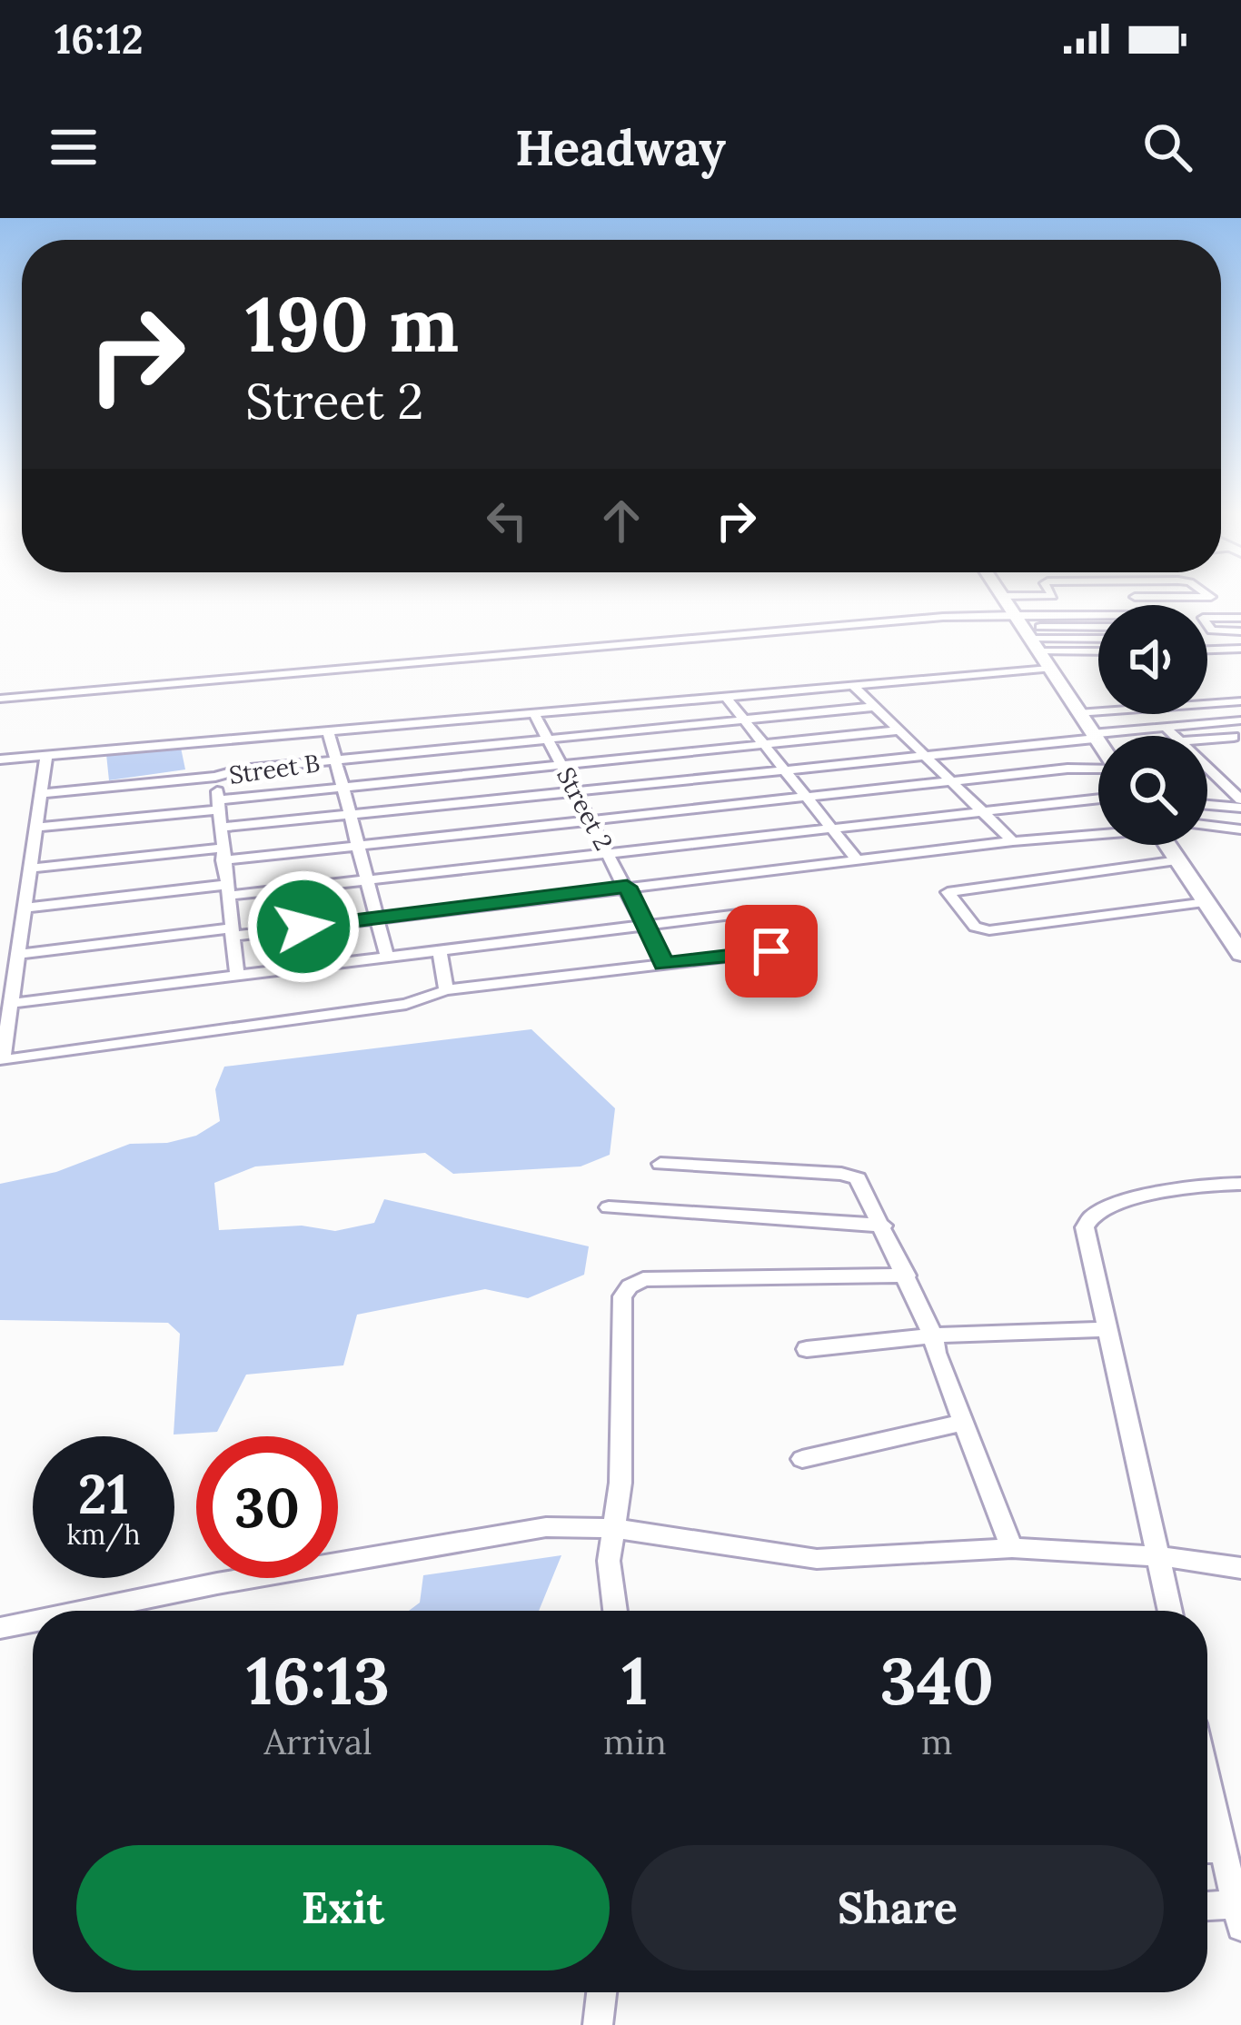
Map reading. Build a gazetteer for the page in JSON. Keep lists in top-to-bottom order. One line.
{"streets":{"street":["Street B","Street 2"]},"crossings":[["Street B","Street 2"]],"page":{"status":"16:12","header":"Headway","turn":["190 m","Street 2"],"speed":"21 km/h","limit":"30","eta":["16:13","Arrival","1","min","340","m"],"buttons":["Exit","Share"]}}
